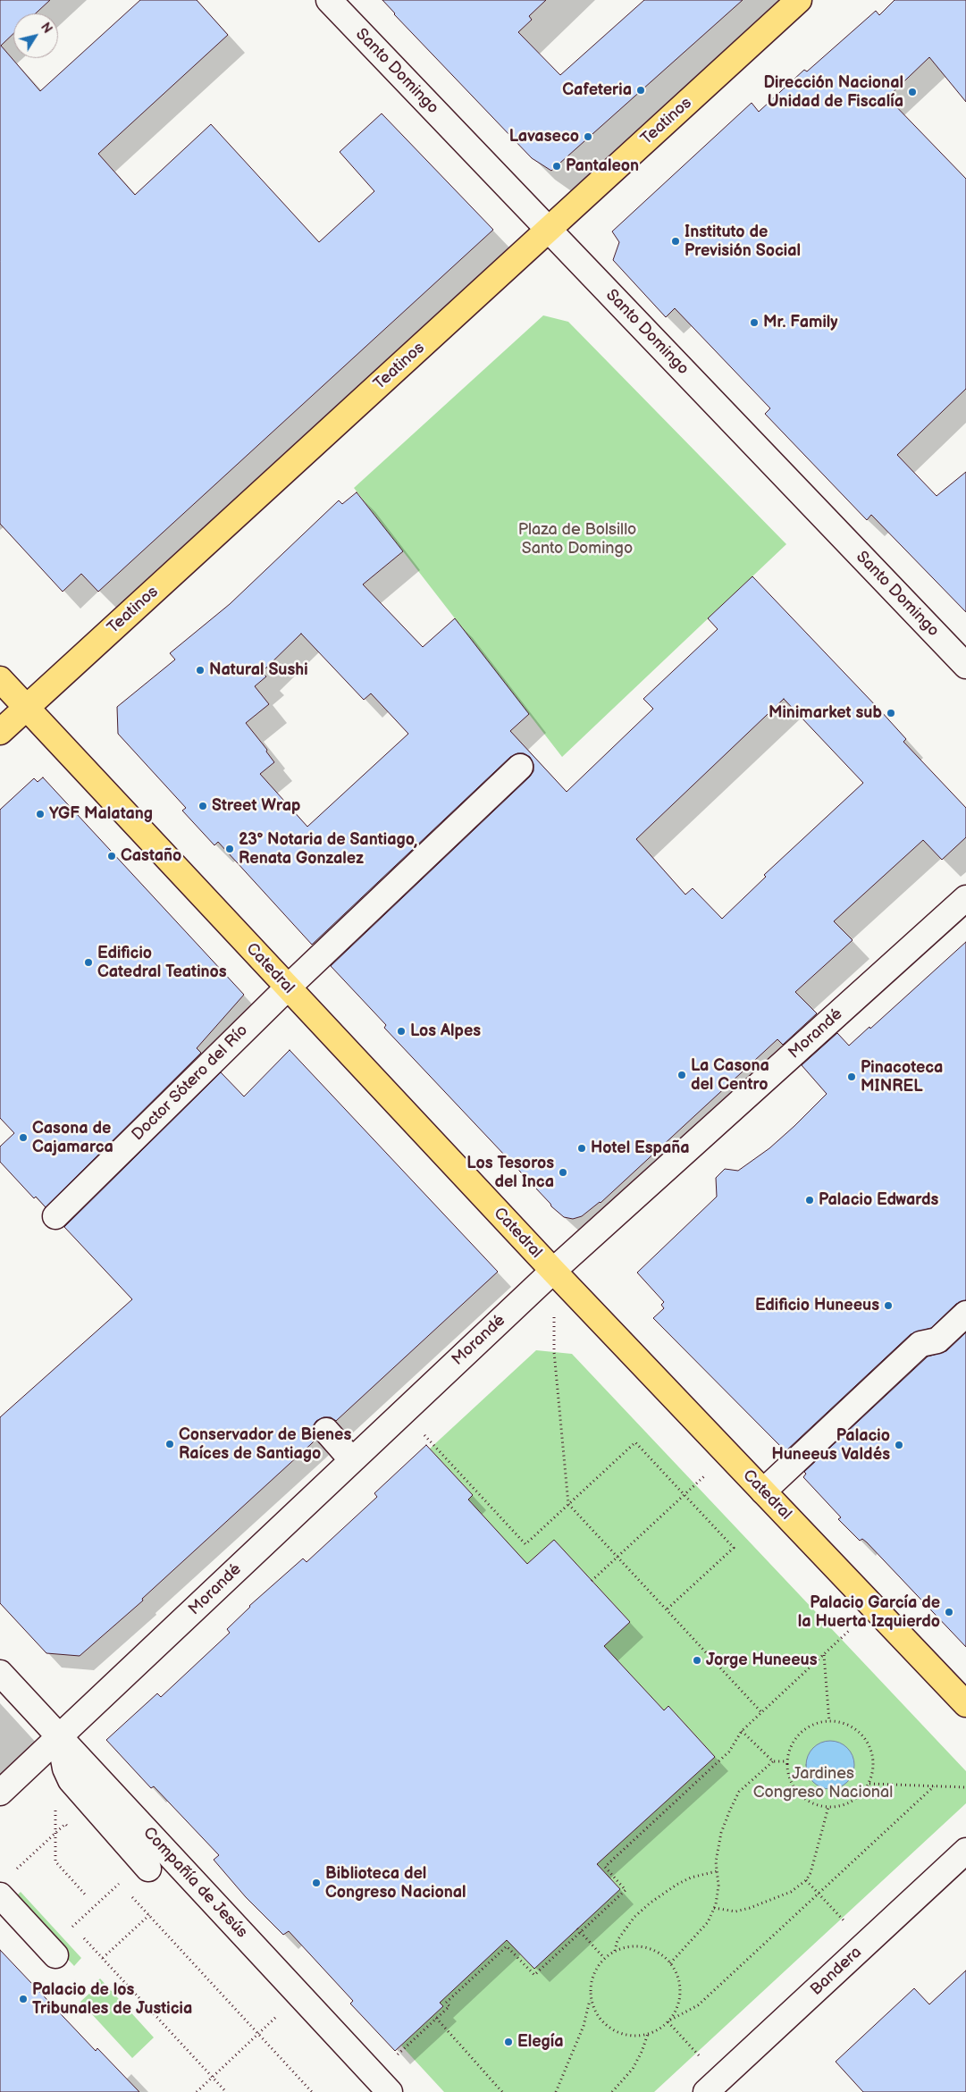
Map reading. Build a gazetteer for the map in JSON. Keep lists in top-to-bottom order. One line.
{"streets":{"main road":["Teatinos","Catedral"],"street":["Santo Domingo","Morandé","Doctor Sótero del Río","Compañía de Jesús","Bandera"]},"crossings":[["Santo Domingo","Teatinos"],["Teatinos","Catedral"],["Catedral","Morandé"],["Catedral","Doctor Sótero del Río"],["Morandé","Compañía de Jesús"]],"parks":["Plaza de Bolsillo Santo Domingo","Jardines Congreso Nacional"],"places":["Cafeteria","Dirección Nacional Unidad de Fiscalía","Lavaseco","Pantaleon","Instituto de Previsión Social","Mr. Family","Natural Sushi","Minimarket sub","Street Wrap","YGF Malatang","23° Notaria de Santiago, Renata Gonzalez","Castaño","Edificio Catedral Teatinos","Los Alpes","La Casona del Centro","Pinacoteca MINREL","Casona de Cajamarca","Hotel España","Los Tesoros del Inca","Palacio Edwards","Edificio Huneeus","Conservador de Bienes Raíces de Santiago","Palacio Huneeus Valdés","Palacio García de la Huerta Izquierdo","Jorge Huneeus","Biblioteca del Congreso Nacional","Palacio de los Tribunales de Justicia","Elegía"],"north":"top right"}
